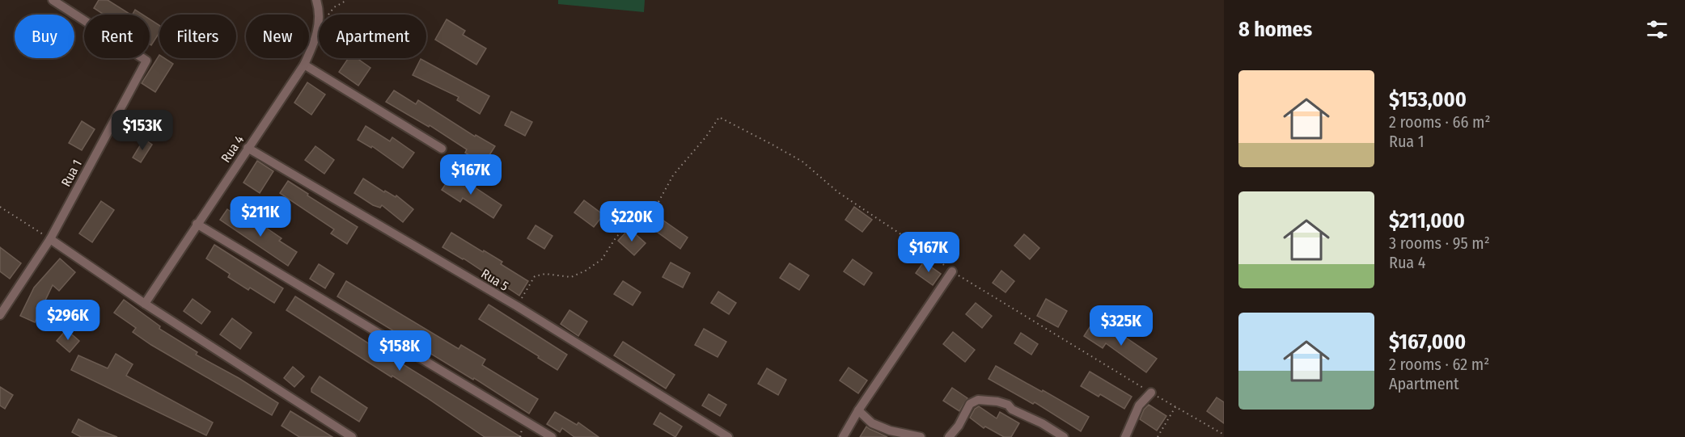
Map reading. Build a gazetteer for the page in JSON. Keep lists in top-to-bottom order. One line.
{"streets":{"street":["Rua 4","Rua 1","Rua 5"]},"crossings":[["Rua 4","Rua 5"]],"page":{"heading":"8 homes","chip":["Buy","Rent","Filters","New","Apartment"],"list":[{"name":"$153,000","note":"2 rooms · 66 m² · Rua 1"},{"name":"$211,000","note":"3 rooms · 95 m² · Rua 4"},{"name":"$167,000","note":"2 rooms · 62 m² · Apartment"}],"price":["$153K","$167K","$211K","$220K","$167K","$296K","$325K","$158K"]}}
